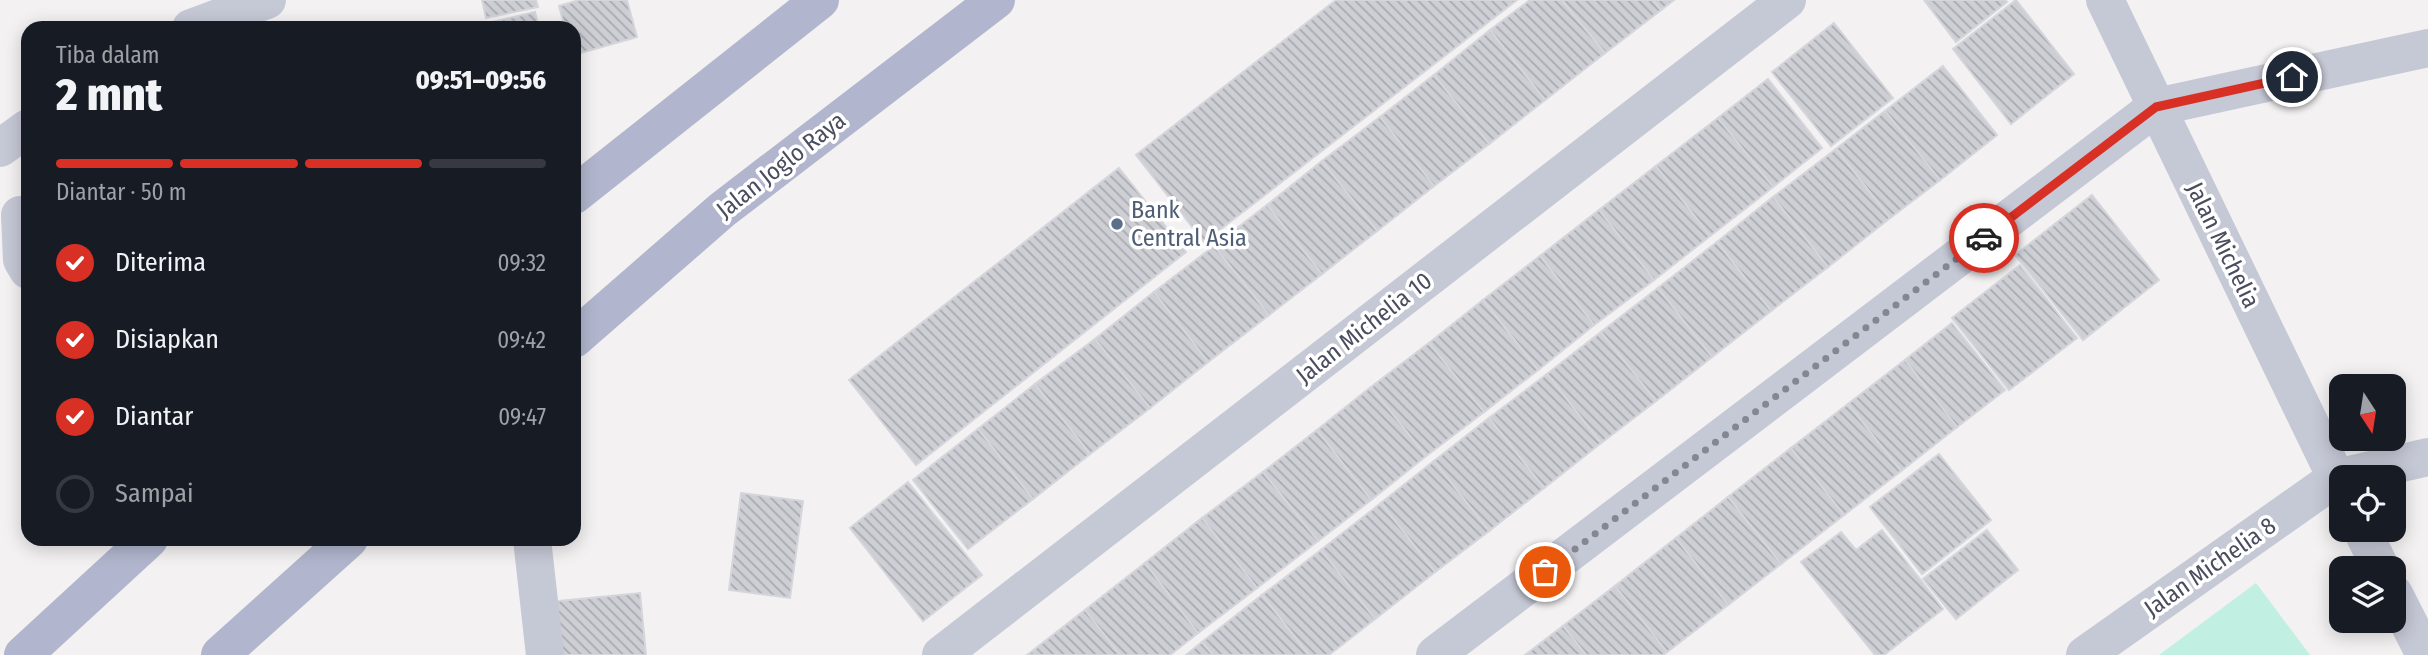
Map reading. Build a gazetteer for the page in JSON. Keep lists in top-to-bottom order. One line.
{"streets":{"main road":["Jalan Joglo Raya"],"street":["Jalan Michelia","Jalan Michelia 10","Jalan Michelia 8"]},"places":["Bank Central Asia"],"north":"bottom","page":{"heading":["2 mnt","Tiba dalam","09:51–09:56"],"bar":"Diantar · 50 m","list":[["Diterima","09:32"],["Disiapkan","09:42"],["Diantar","09:47"],"Sampai"]}}
